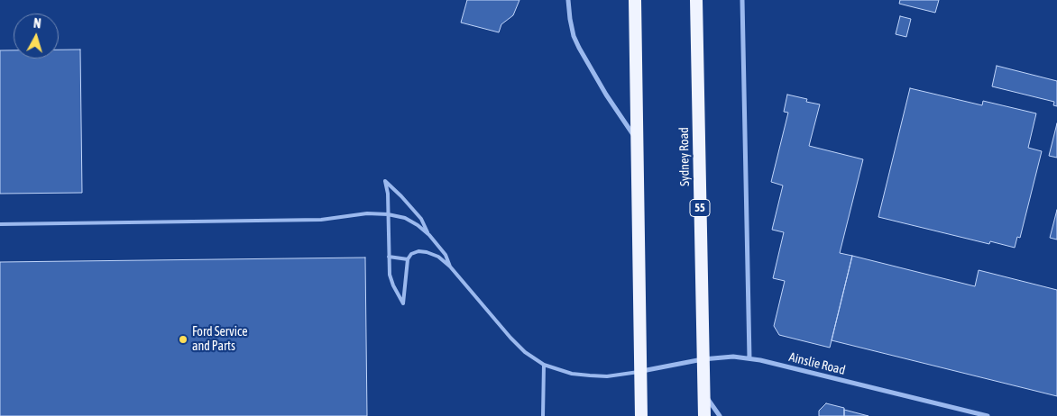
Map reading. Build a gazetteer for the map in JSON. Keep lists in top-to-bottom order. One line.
{"streets":{"highway":["Sydney Road","55"],"street":["Ainslie Road"]},"crossings":[["Sydney Road","Ainslie Road"]],"places":["Ford Service and Parts"],"north":"top"}
